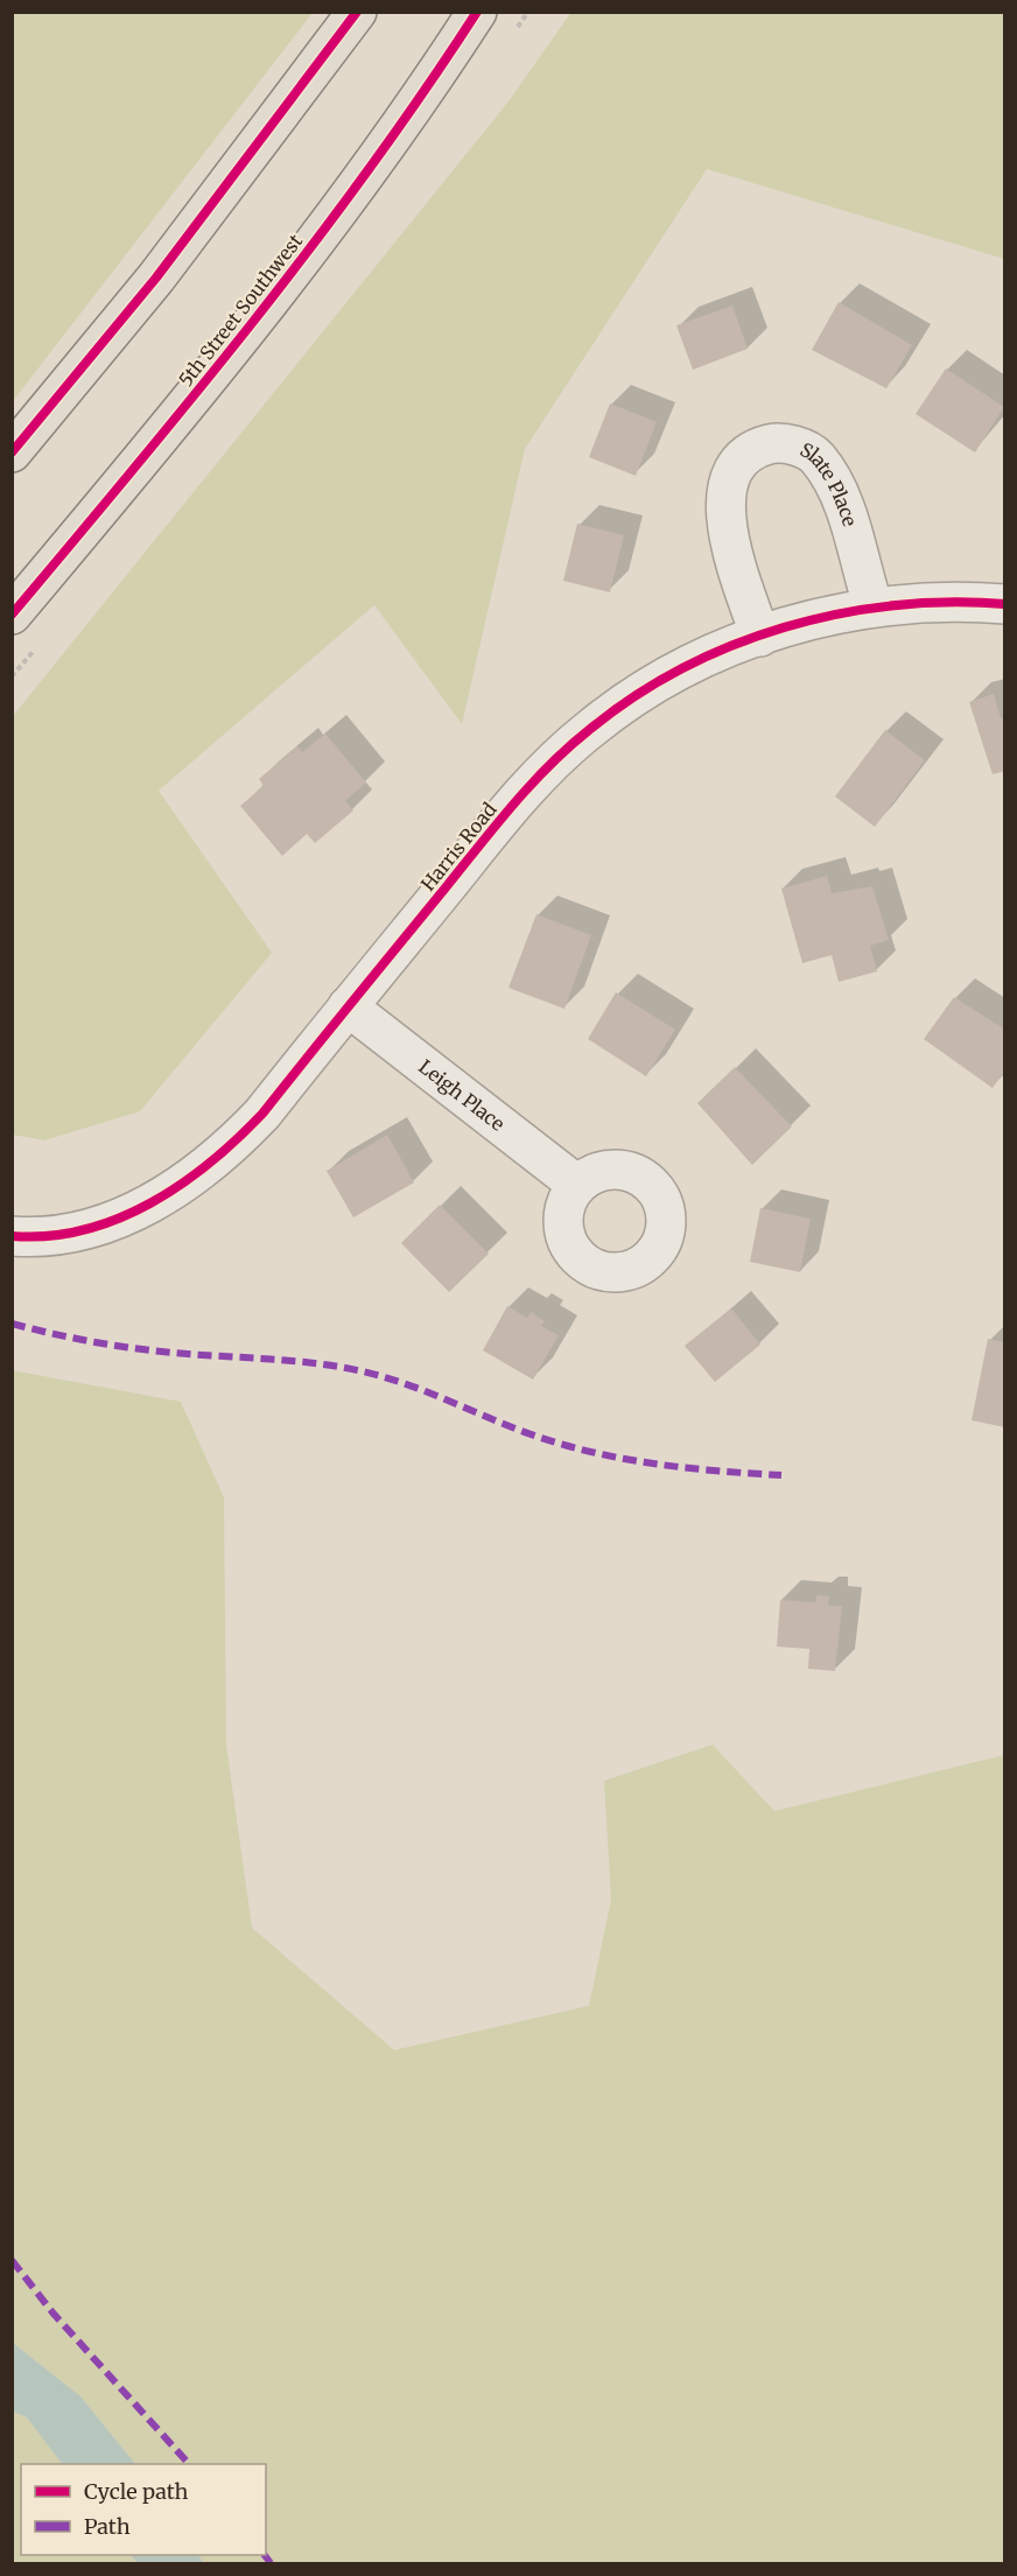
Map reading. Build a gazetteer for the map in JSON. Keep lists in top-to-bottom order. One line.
{"streets":{"main road":["5th Street Southwest"],"street":["Slate Place","Harris Road","Leigh Place"]},"crossings":[["Slate Place","Harris Road"],["Harris Road","Leigh Place"]],"legend":["Cycle path","Path"]}
